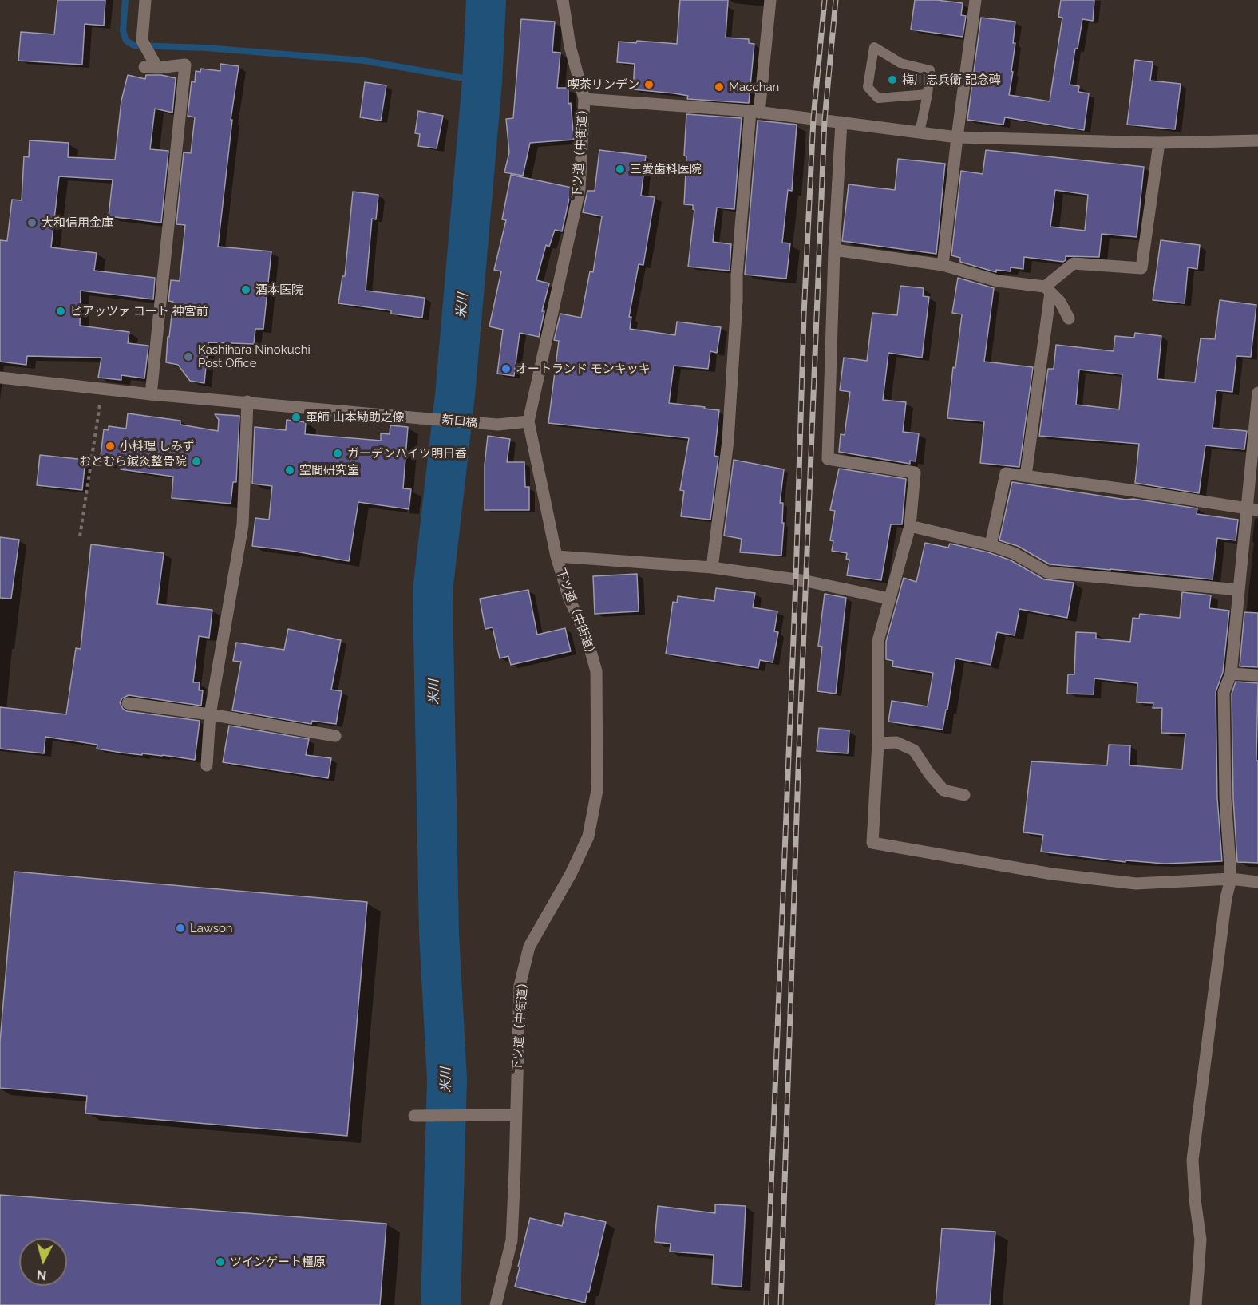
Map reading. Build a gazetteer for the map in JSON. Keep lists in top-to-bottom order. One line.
{"streets":{"street":["下ツ道（中街道）","新口橋"]},"crossings":[["下ツ道（中街道）","新口橋"]],"water":["米川"],"places":["梅川忠兵衛 記念碑","喫茶リンデン","Macchan","三愛歯科医院","大和信用金庫","酒本医院","ピアッツァ コート 神宮前","Kashihara Ninokuchi Post Office","オートランド モンキッキ","軍師 山本勘助之像","小料理 しみず","ガーデンハイツ明日香","おとむら鍼灸整骨院","空間研究室","Lawson","ツインゲート橿原"],"north":"bottom"}
